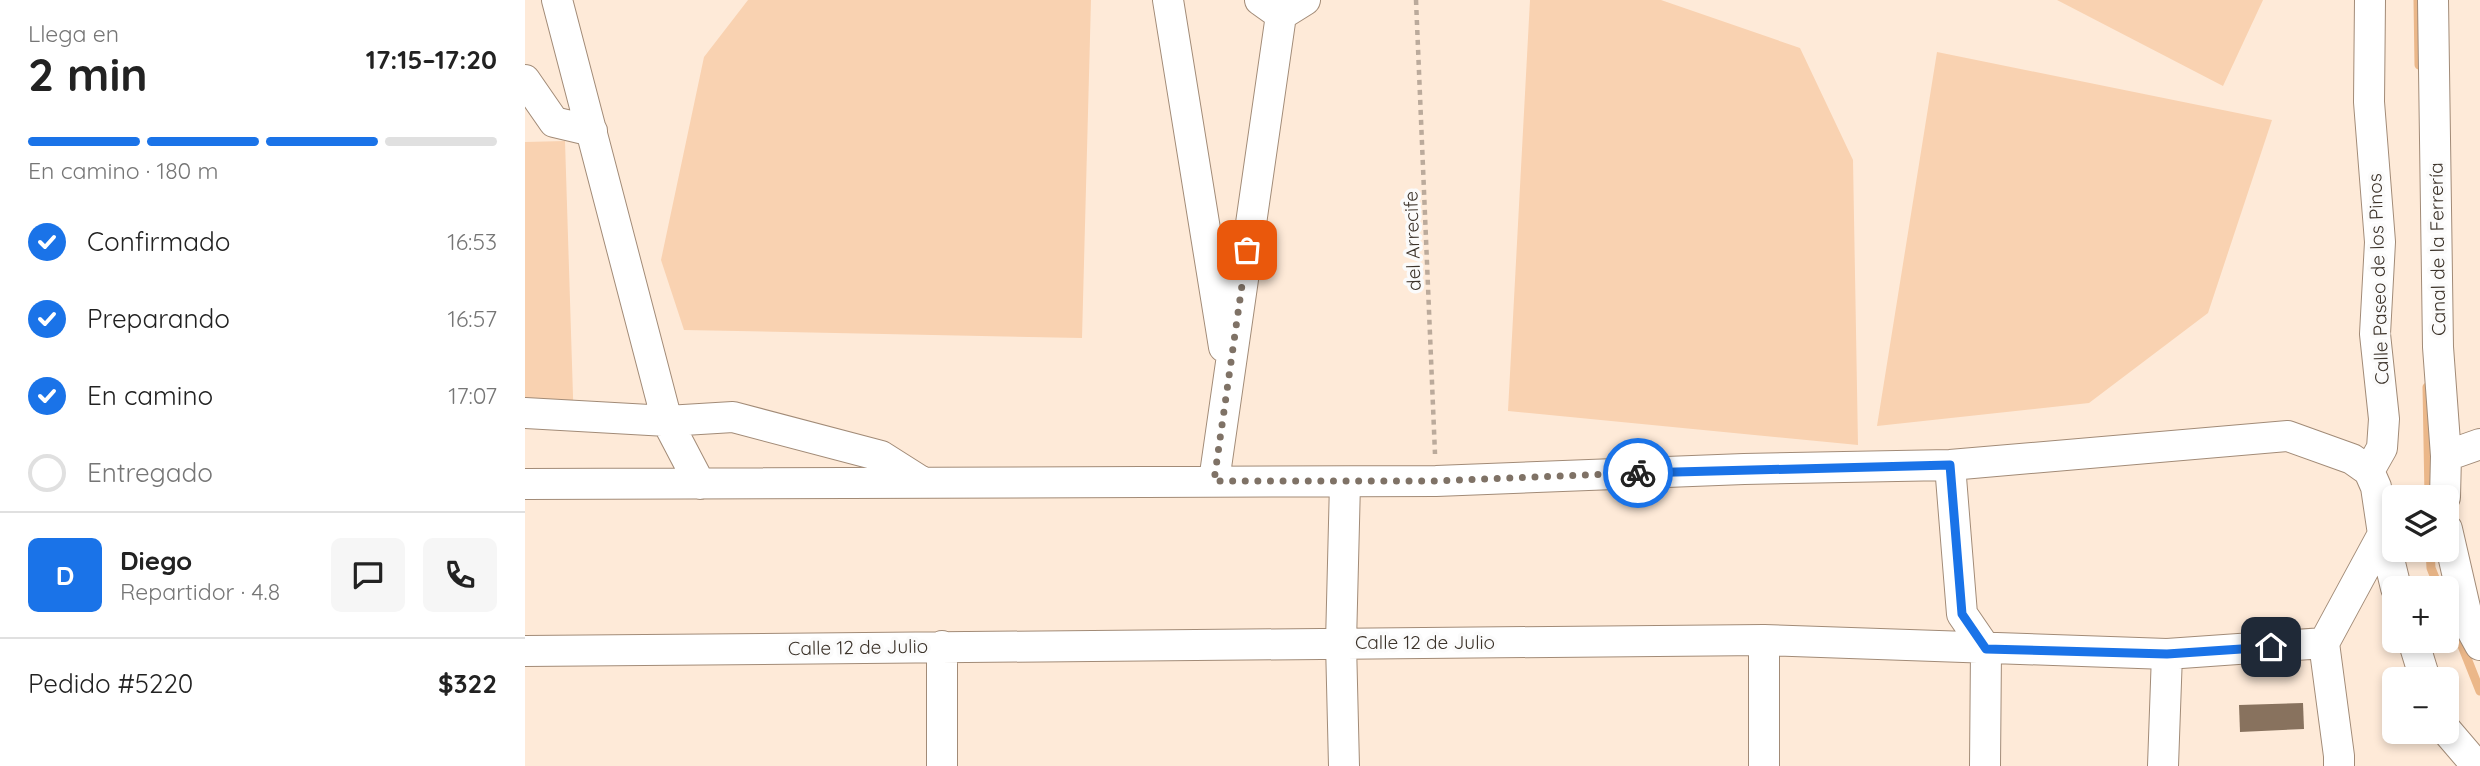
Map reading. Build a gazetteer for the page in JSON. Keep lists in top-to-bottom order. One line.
{"streets":{"street":["Canal de la Ferrería","Calle Paseo de los Pinos","Calle 12 de Julio"],"path":["del Arrecife"]},"page":{"heading":["2 min","Llega en","17:15–17:20"],"panel":["Diego","Repartidor · 4.8","Pedido #5220","$322"],"bar":"En camino · 180 m","list":[["Confirmado","16:53"],["Preparando","16:57"],["En camino","17:07"],"Entregado"],"map_buttons":["+","−"],"round":"D"}}
